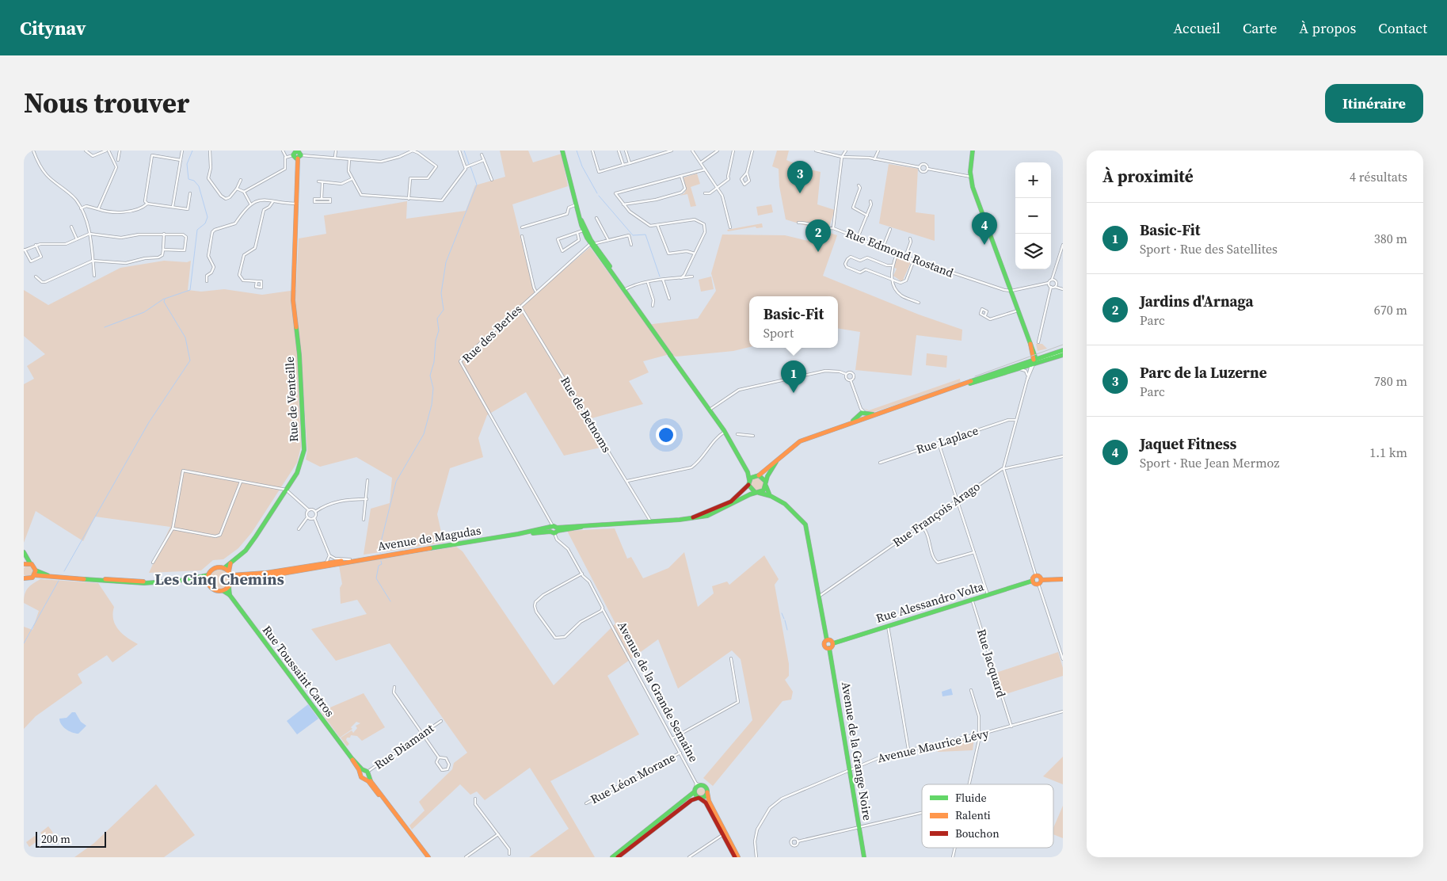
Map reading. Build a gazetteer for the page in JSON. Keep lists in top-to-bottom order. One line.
{"streets":{"main road":["Rue de Venteille","Avenue de Magudas","Rue Alessandro Volta","Rue Toussaint Catros","Avenue de la Grange Noire"],"street":["Rue Edmond Rostand","Rue des Berles","Rue de Betnoms","Rue Laplace","Rue François Arago","Rue Jacquard","Avenue de la Grande Semaine","Avenue Maurice Lévy","Rue Diamant","Rue Léon Morane"]},"crossings":[["Rue des Berles","Rue de Betnoms"],["Rue des Berles","Avenue de Magudas"],["Rue des Berles","Avenue de la Grande Semaine"],["Rue de Venteille","Avenue de Magudas"],["Rue de Venteille","Rue Toussaint Catros"],["Rue de Betnoms","Avenue de Magudas"],["Avenue de Magudas","Rue Toussaint Catros"],["Avenue de Magudas","Avenue de la Grande Semaine"],["Rue Alessandro Volta","Rue Jacquard"],["Rue Jacquard","Avenue Maurice Lévy"],["Rue Toussaint Catros","Rue Diamant"],["Avenue de la Grande Semaine","Rue Léon Morane"],["Avenue Maurice Lévy","Avenue de la Grange Noire"]],"districts":["Les Cinq Chemins"],"legend":["Fluide","Ralenti","Bouchon"],"scale_bar":"200 m","page":{"header":"Citynav","nav":["Accueil","Carte","À propos","Contact"],"title":"Nous trouver","buttons":"Itinéraire","heading":["À proximité","4 résultats"],"pins":["3","4","2","1"],"map_buttons":["+","−"],"list":[{"mark":"1","name":"Basic-Fit","note":"Sport · Rue des Satellites","value":"380 m"},{"mark":"2","name":"Jardins d'Arnaga","note":"Parc","value":"670 m"},{"mark":"3","name":"Parc de la Luzerne","note":"Parc","value":"780 m"},{"mark":"4","name":"Jaquet Fitness","note":"Sport · Rue Jean Mermoz","value":"1.1 km"}],"popup":["Basic-Fit","Sport"],"scale":"200 m"}}
